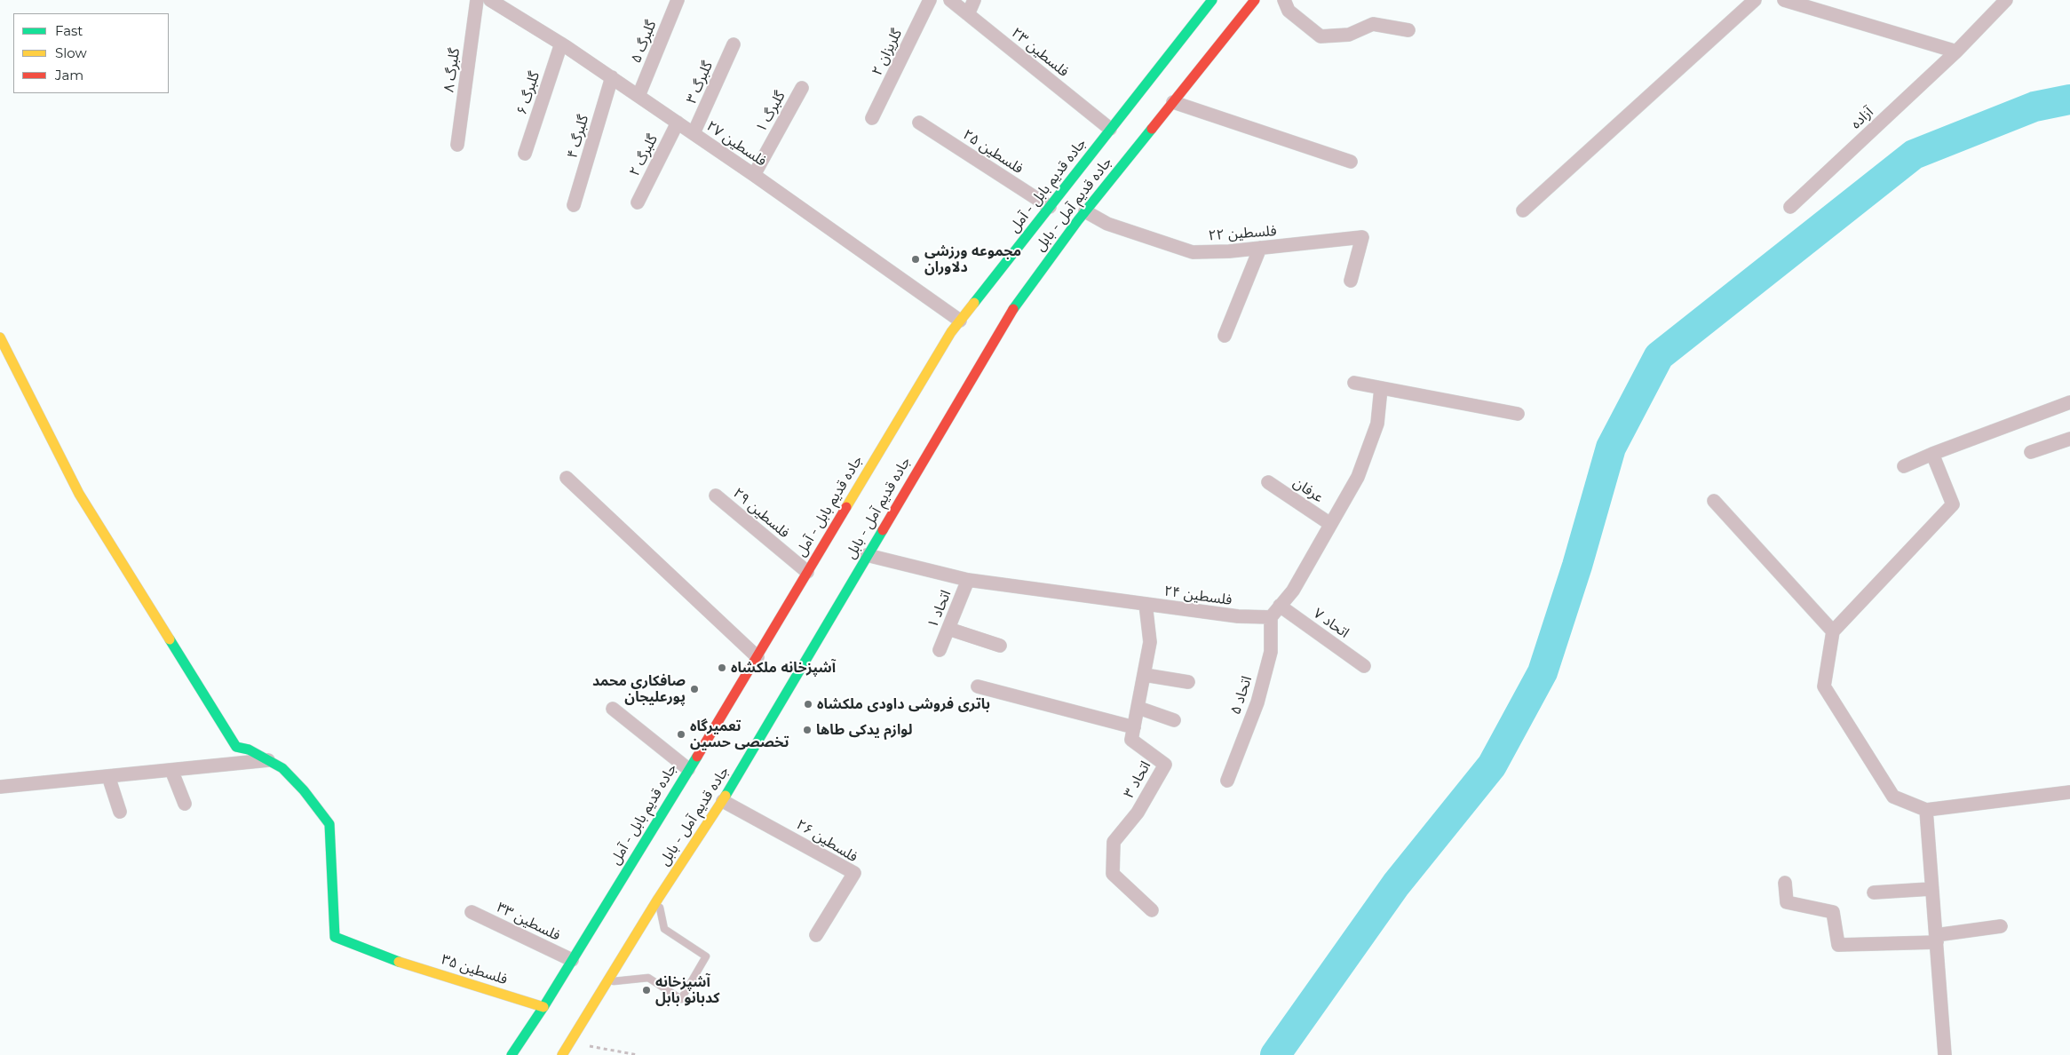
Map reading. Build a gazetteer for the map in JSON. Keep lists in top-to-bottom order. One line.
{"streets":{"main road":["جاده قدیم بابل - آمل","جاده قدیم آمل - بابل","فلسطین ۳۵"],"street":["گلبرگ ۵","گلریزان ۲","فلسطین ۲۳","گلبرگ ۸","گلبرگ ۳","گلبرگ ۶","گلبرگ ۱","آزاده","گلبرگ ۴","فلسطین ۲۷","فلسطین ۲۵","گلبرگ ۲","فلسطین ۲۲","عرفان","فلسطین ۲۹","فلسطین ۲۴","اتحاد ۱","اتحاد ۷","اتحاد ۵","اتحاد ۳","فلسطين ٢۶","فلسطین ۳۳"]},"crossings":[["گلبرگ ۵","فلسطین ۲۷"],["فلسطین ۲۳","جاده قدیم بابل - آمل"],["گلبرگ ۳","فلسطین ۲۷"],["گلبرگ ۶","فلسطین ۲۷"],["گلبرگ ۱","فلسطین ۲۷"],["گلبرگ ۴","فلسطین ۲۷"],["فلسطین ۲۷","گلبرگ ۲"],["فلسطین ۲۷","جاده قدیم بابل - آمل"],["فلسطین ۲۵","جاده قدیم بابل - آمل"],["جاده قدیم بابل - آمل","فلسطین ۲۹"],["جاده قدیم بابل - آمل","فلسطین ۳۳"],["جاده قدیم بابل - آمل","فلسطین ۳۵"],["جاده قدیم آمل - بابل","فلسطین ۲۲"],["جاده قدیم آمل - بابل","فلسطین ۲۴"],["جاده قدیم آمل - بابل","فلسطين ٢۶"],["فلسطین ۲۴","اتحاد ۱"],["فلسطین ۲۴","اتحاد ۵"],["فلسطین ۲۴","اتحاد ۳"]],"places":["مجموعه ورزشی دلاوران","آشپزخانه ملکشاه","صافکاری محمد پورعلیجان","باتری فروشی داودی ملکشاه","لوازم یدکی طاها","تعمیرگاه تخصصی حسین","آشپزخانه کدبانو بابل"],"legend":["Fast","Slow","Jam"]}
